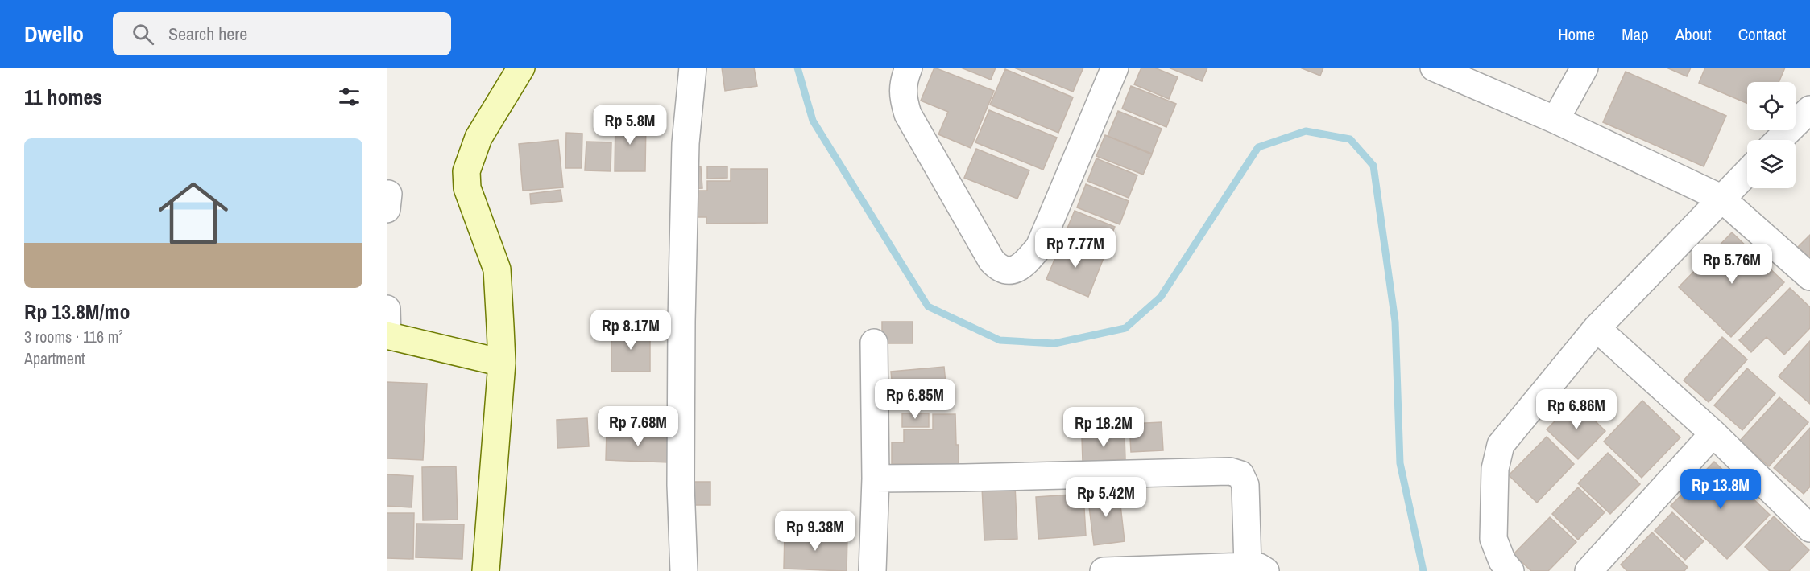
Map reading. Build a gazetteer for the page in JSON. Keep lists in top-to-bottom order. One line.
{"page":{"header":"Dwello","search":"Search here","nav":["Home","Map","About","Contact"],"heading":"11 homes","price":["Rp 5.8M","Rp 7.77M","Rp 5.76M","Rp 8.17M","Rp 6.85M","Rp 6.86M","Rp 7.68M","Rp 18.2M","Rp 13.8M","Rp 5.42M","Rp 9.38M"],"list":[{"name":"Rp 13.8M/mo","note":"3 rooms · 116 m² · Apartment"}]}}
